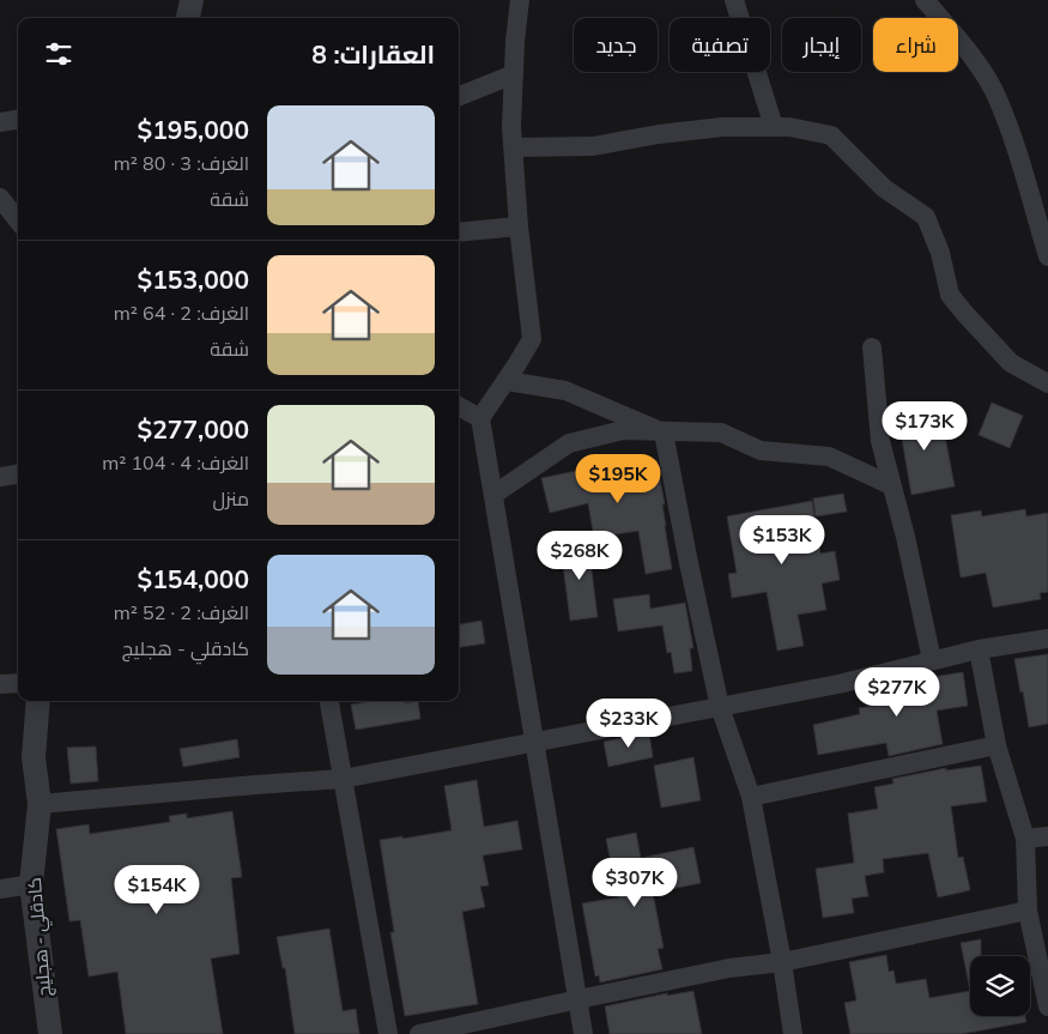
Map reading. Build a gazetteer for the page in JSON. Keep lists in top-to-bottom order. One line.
{"streets":{"street":["كادقلي - هجليج"]},"page":{"chip":["شراء","إيجار","تصفية","جديد"],"heading":"العقارات: 8","list":[{"name":"$195,000","note":"الغرف: 3 · 80 m² · شقة"},{"name":"$153,000","note":"الغرف: 2 · 64 m² · شقة"},{"name":"$277,000","note":"الغرف: 4 · 104 m² · منزل"},{"name":"$154,000","note":"الغرف: 2 · 52 m² · كادقلي - هجليج"}],"price":["$173K","$195K","$153K","$268K","$277K","$233K","$307K","$154K"]}}
